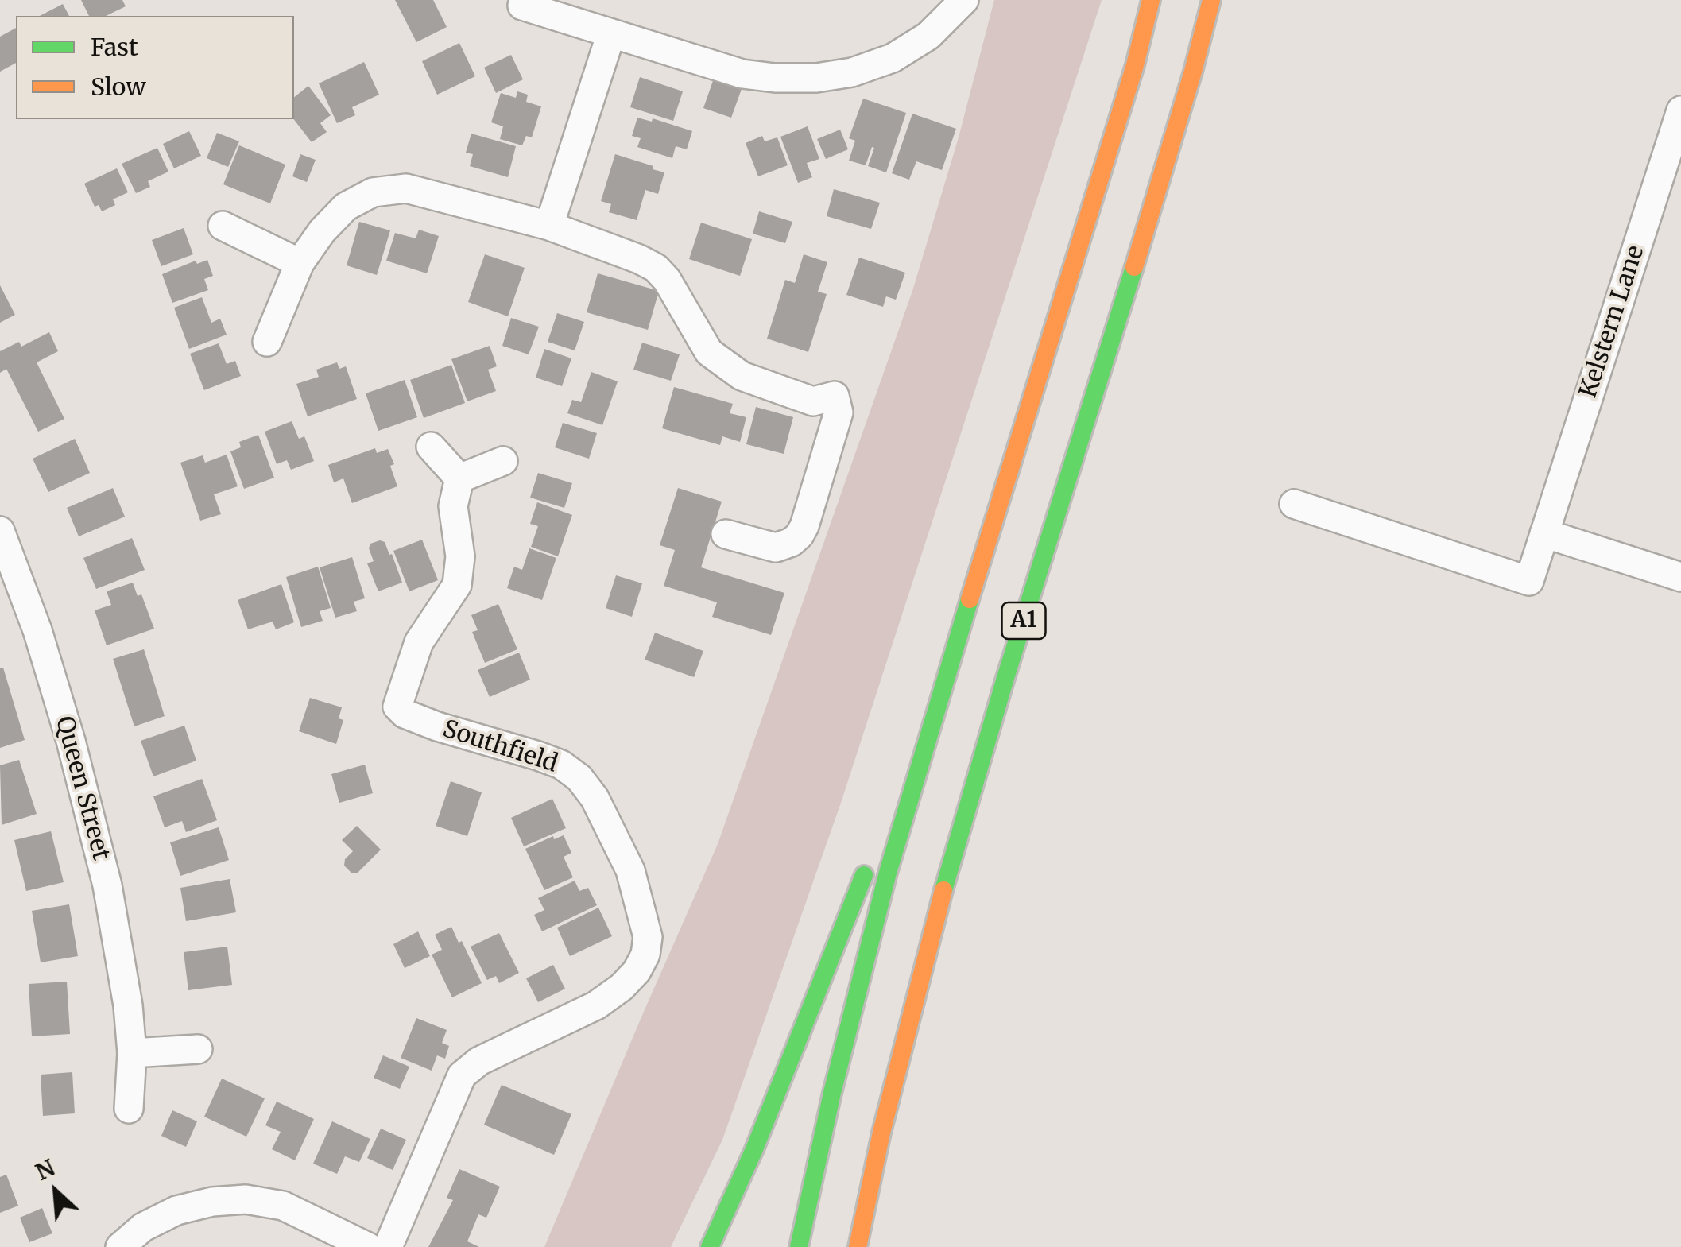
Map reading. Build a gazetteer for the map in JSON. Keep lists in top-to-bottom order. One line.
{"streets":{"highway":["A1"],"street":["Kelstern Lane","Southfield","Queen Street"]},"legend":["Fast","Slow"],"north":"top left"}
